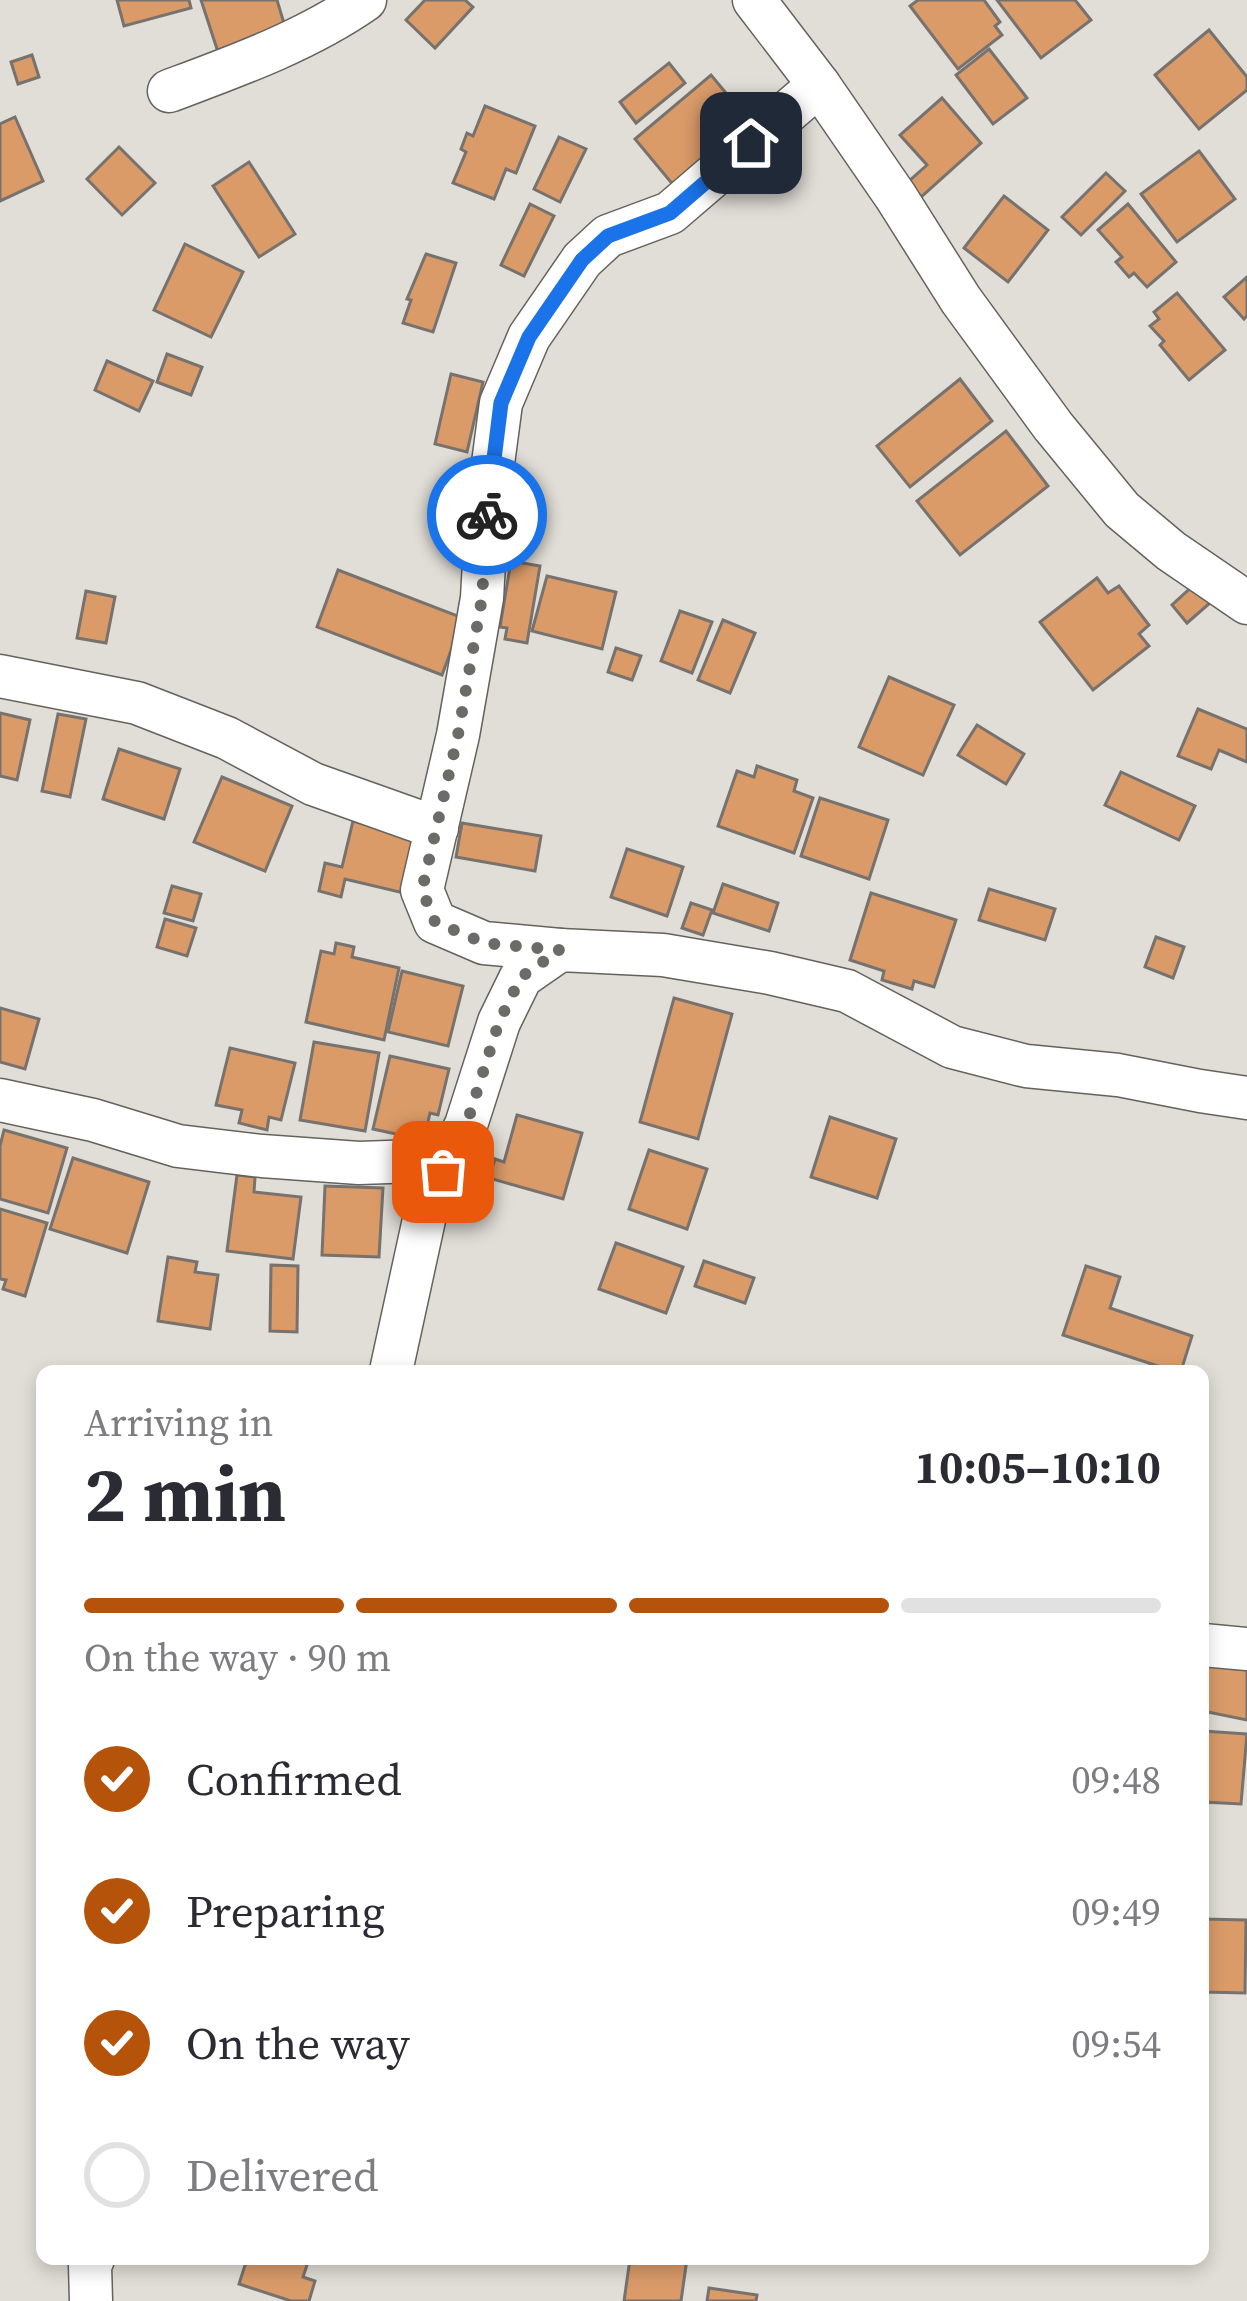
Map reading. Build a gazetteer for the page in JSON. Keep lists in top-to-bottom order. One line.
{"page":{"heading":["2 min","Arriving in","10:05–10:10"],"bar":"On the way · 90 m","list":[["Confirmed","09:48"],["Preparing","09:49"],["On the way","09:54"],"Delivered"]}}
